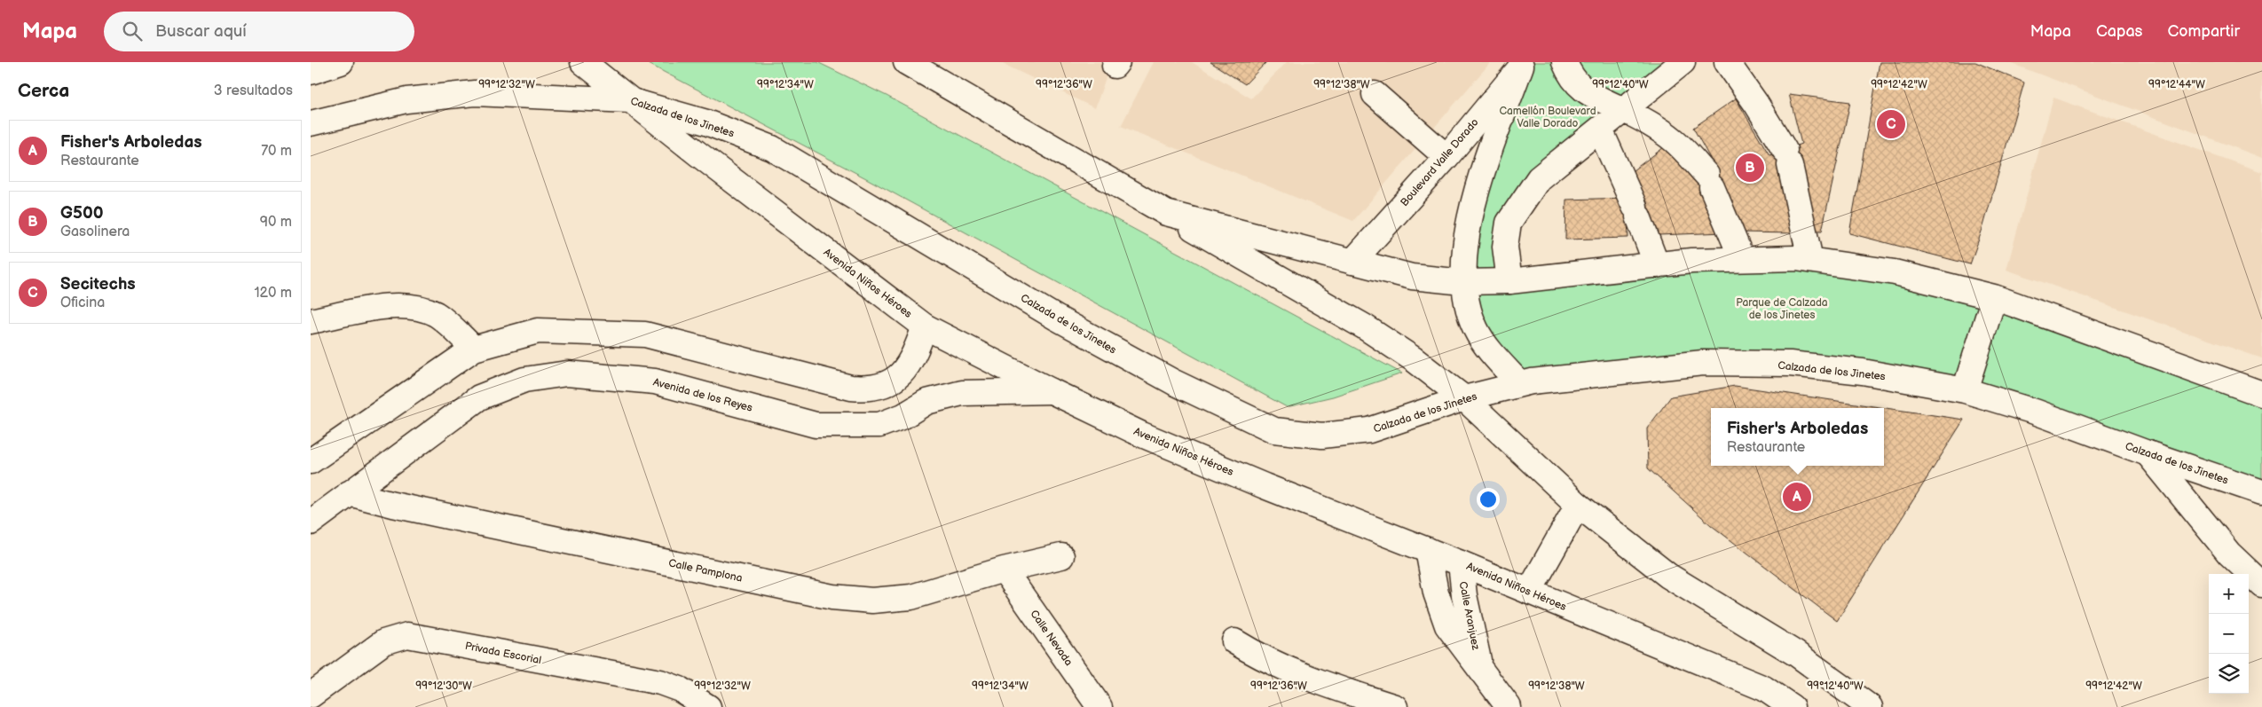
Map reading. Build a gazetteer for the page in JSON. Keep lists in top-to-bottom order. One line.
{"streets":{"main road":["Calzada de los Jinetes","Boulevard Valle Dorado","Avenida Niños Héroes","Avenida de los Reyes","Calle Pamplona","Calle Aranjuez","Calle Nevada","Privada Escorial"]},"crossings":[["Calzada de los Jinetes","Avenida Niños Héroes"],["Avenida Niños Héroes","Avenida de los Reyes"],["Avenida Niños Héroes","Calle Aranjuez"],["Avenida de los Reyes","Calle Pamplona"],["Calle Pamplona","Calle Nevada"]],"parks":["Camellón Boulevard Valle Dorado","Parque de Calzada de los Jinetes"],"page":{"header":"Mapa","search":"Buscar aquí","nav":["Mapa","Capas","Compartir"],"heading":["Cerca","3 resultados"],"pins":["C","B","A"],"list":[{"mark":"A","name":"Fisher's Arboledas","note":"Restaurante","value":"70 m"},{"mark":"B","name":"G500","note":"Gasolinera","value":"90 m"},{"mark":"C","name":"Secitechs","note":"Oficina","value":"120 m"}],"popup":["Fisher's Arboledas","Restaurante"],"map_buttons":["+","−"]},"coordinates":["99°12'32\"W","99°12'34\"W","99°12'36\"W","99°12'38\"W","99°12'40\"W","99°12'42\"W","99°12'44\"W","99°12'30\"W"]}
